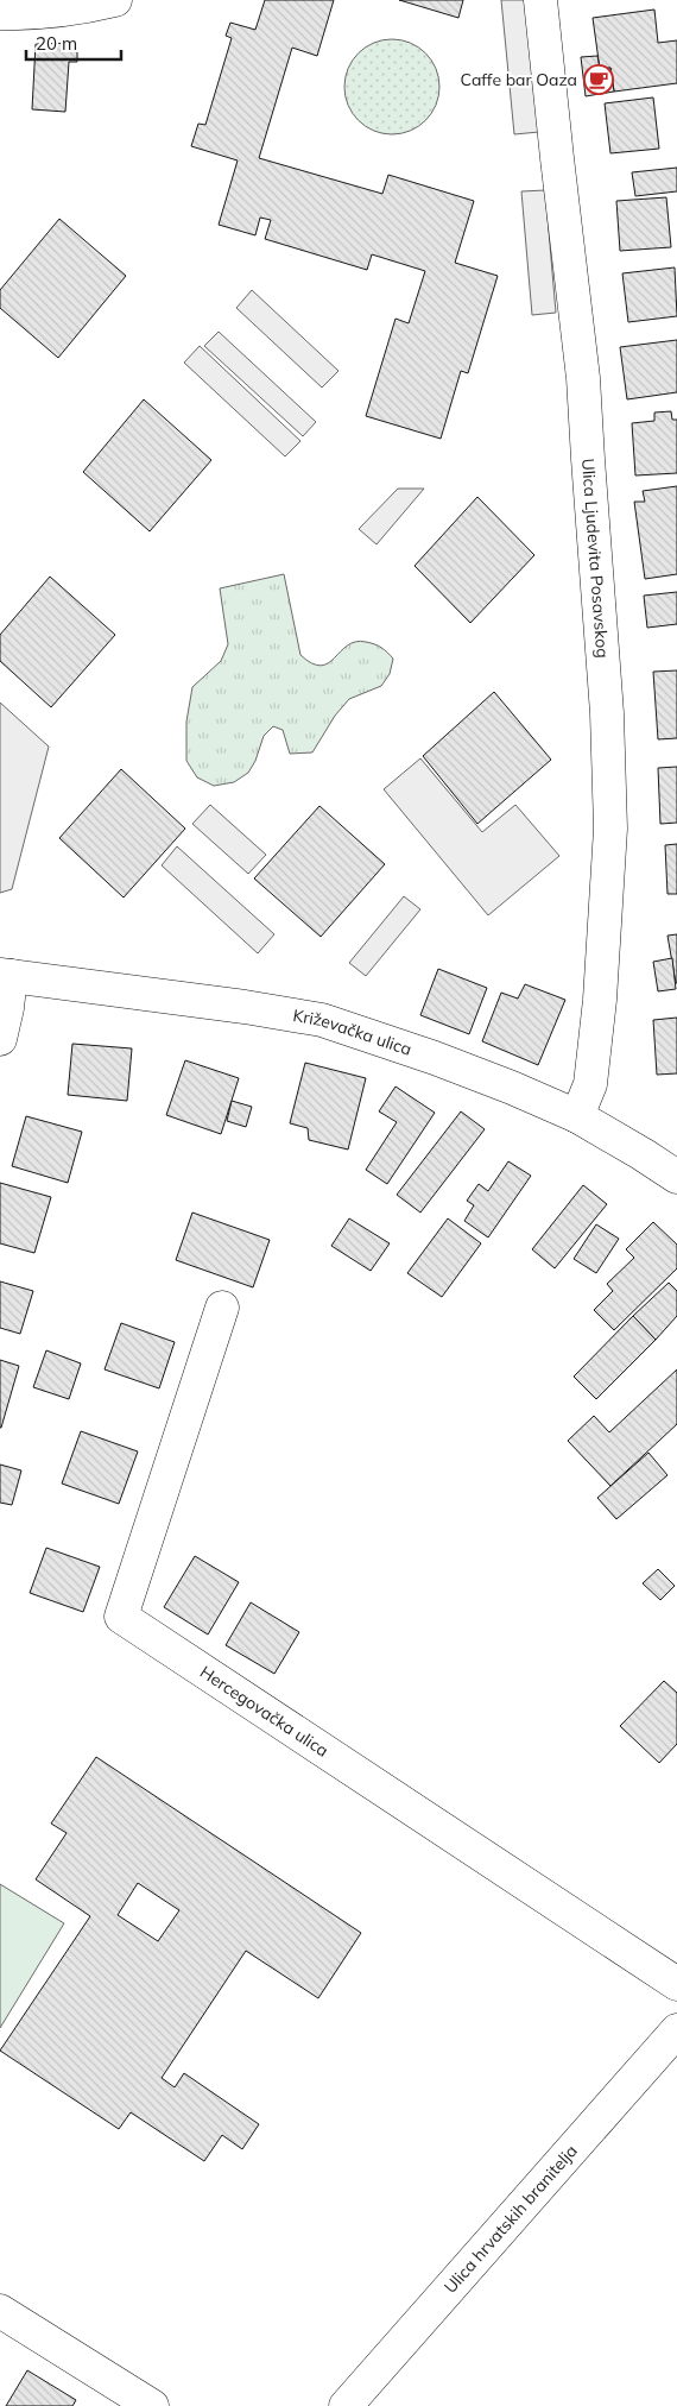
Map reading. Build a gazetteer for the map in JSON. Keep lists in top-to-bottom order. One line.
{"streets":{"street":["Ulica Ljudevita Posavskog","Križevačka ulica","Hercegovačka ulica","Ulica hrvatskih branitelja"]},"crossings":[["Ulica Ljudevita Posavskog","Križevačka ulica"]],"places":{"cafe":["Caffe bar Oaza"]},"scale_bar":"20 m"}
